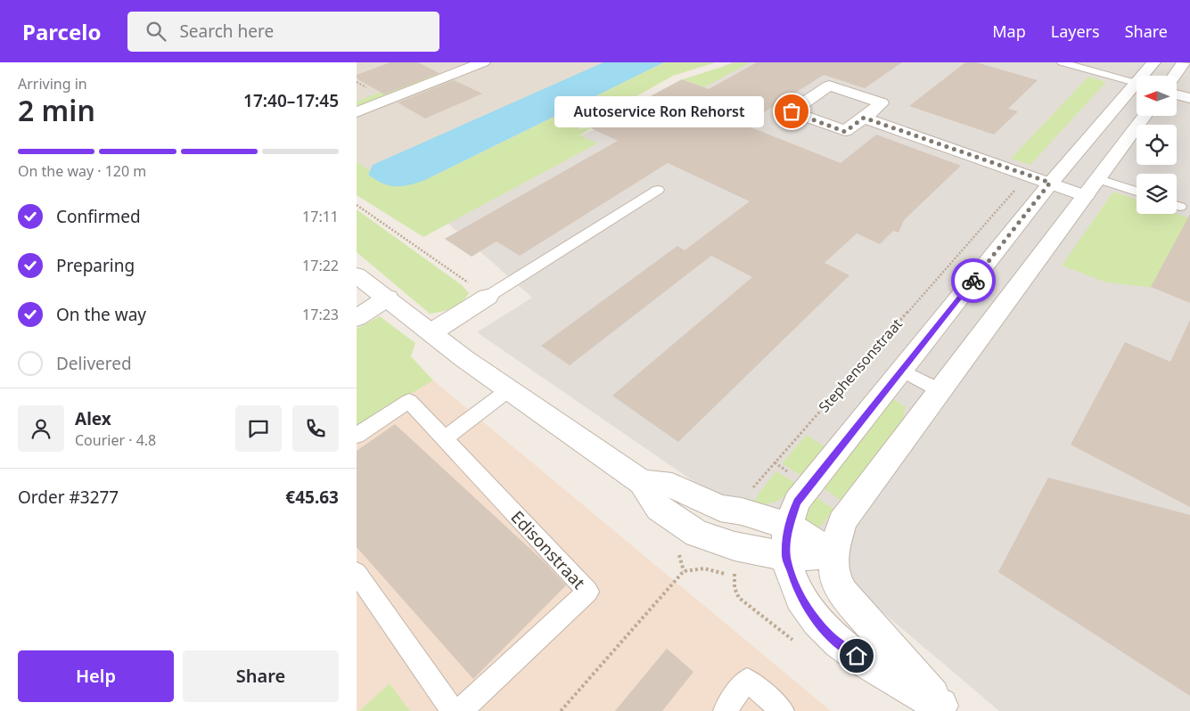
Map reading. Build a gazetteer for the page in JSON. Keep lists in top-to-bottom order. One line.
{"streets":{"lane":["Edisonstraat"],"path":["Stephensonstraat"]},"places":["Autoservice Ron Rehorst"],"north":"left","page":{"header":"Parcelo","search":"Search here","nav":["Map","Layers","Share"],"heading":["2 min","Arriving in","17:40–17:45"],"panel":["Alex","Courier · 4.8","Order #3277","€45.63"],"bubble":"Autoservice Ron Rehorst","bar":"On the way · 120 m","list":[["Confirmed","17:11"],["Preparing","17:22"],["On the way","17:23"],"Delivered"],"buttons":["Help","Share"]}}
